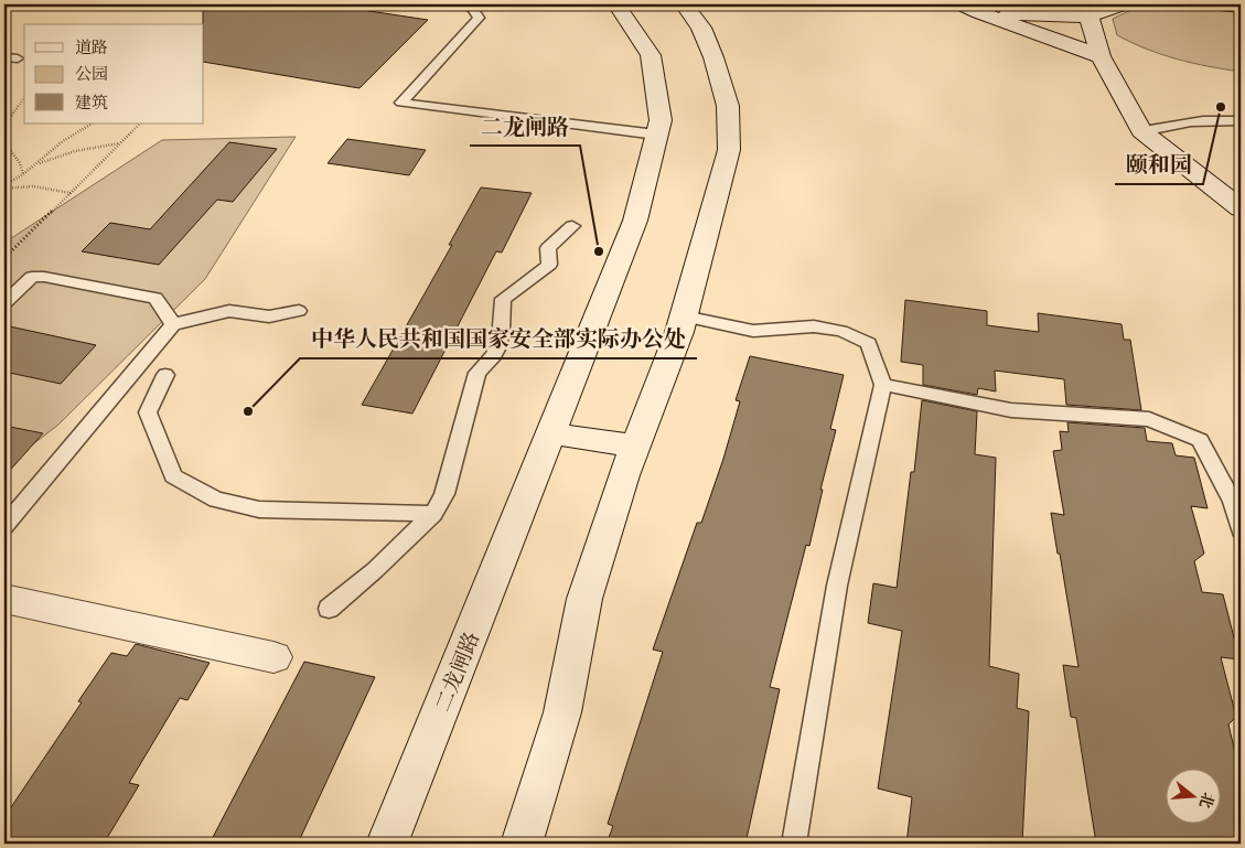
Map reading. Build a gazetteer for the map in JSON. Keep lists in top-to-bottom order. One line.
{"streets":{"main road":["二龙闸路"]},"places":["颐和园","二龙闸路","中华人民共和国国家安全部实际办公处"],"legend":["道路","公园","建筑"],"north":"right"}
